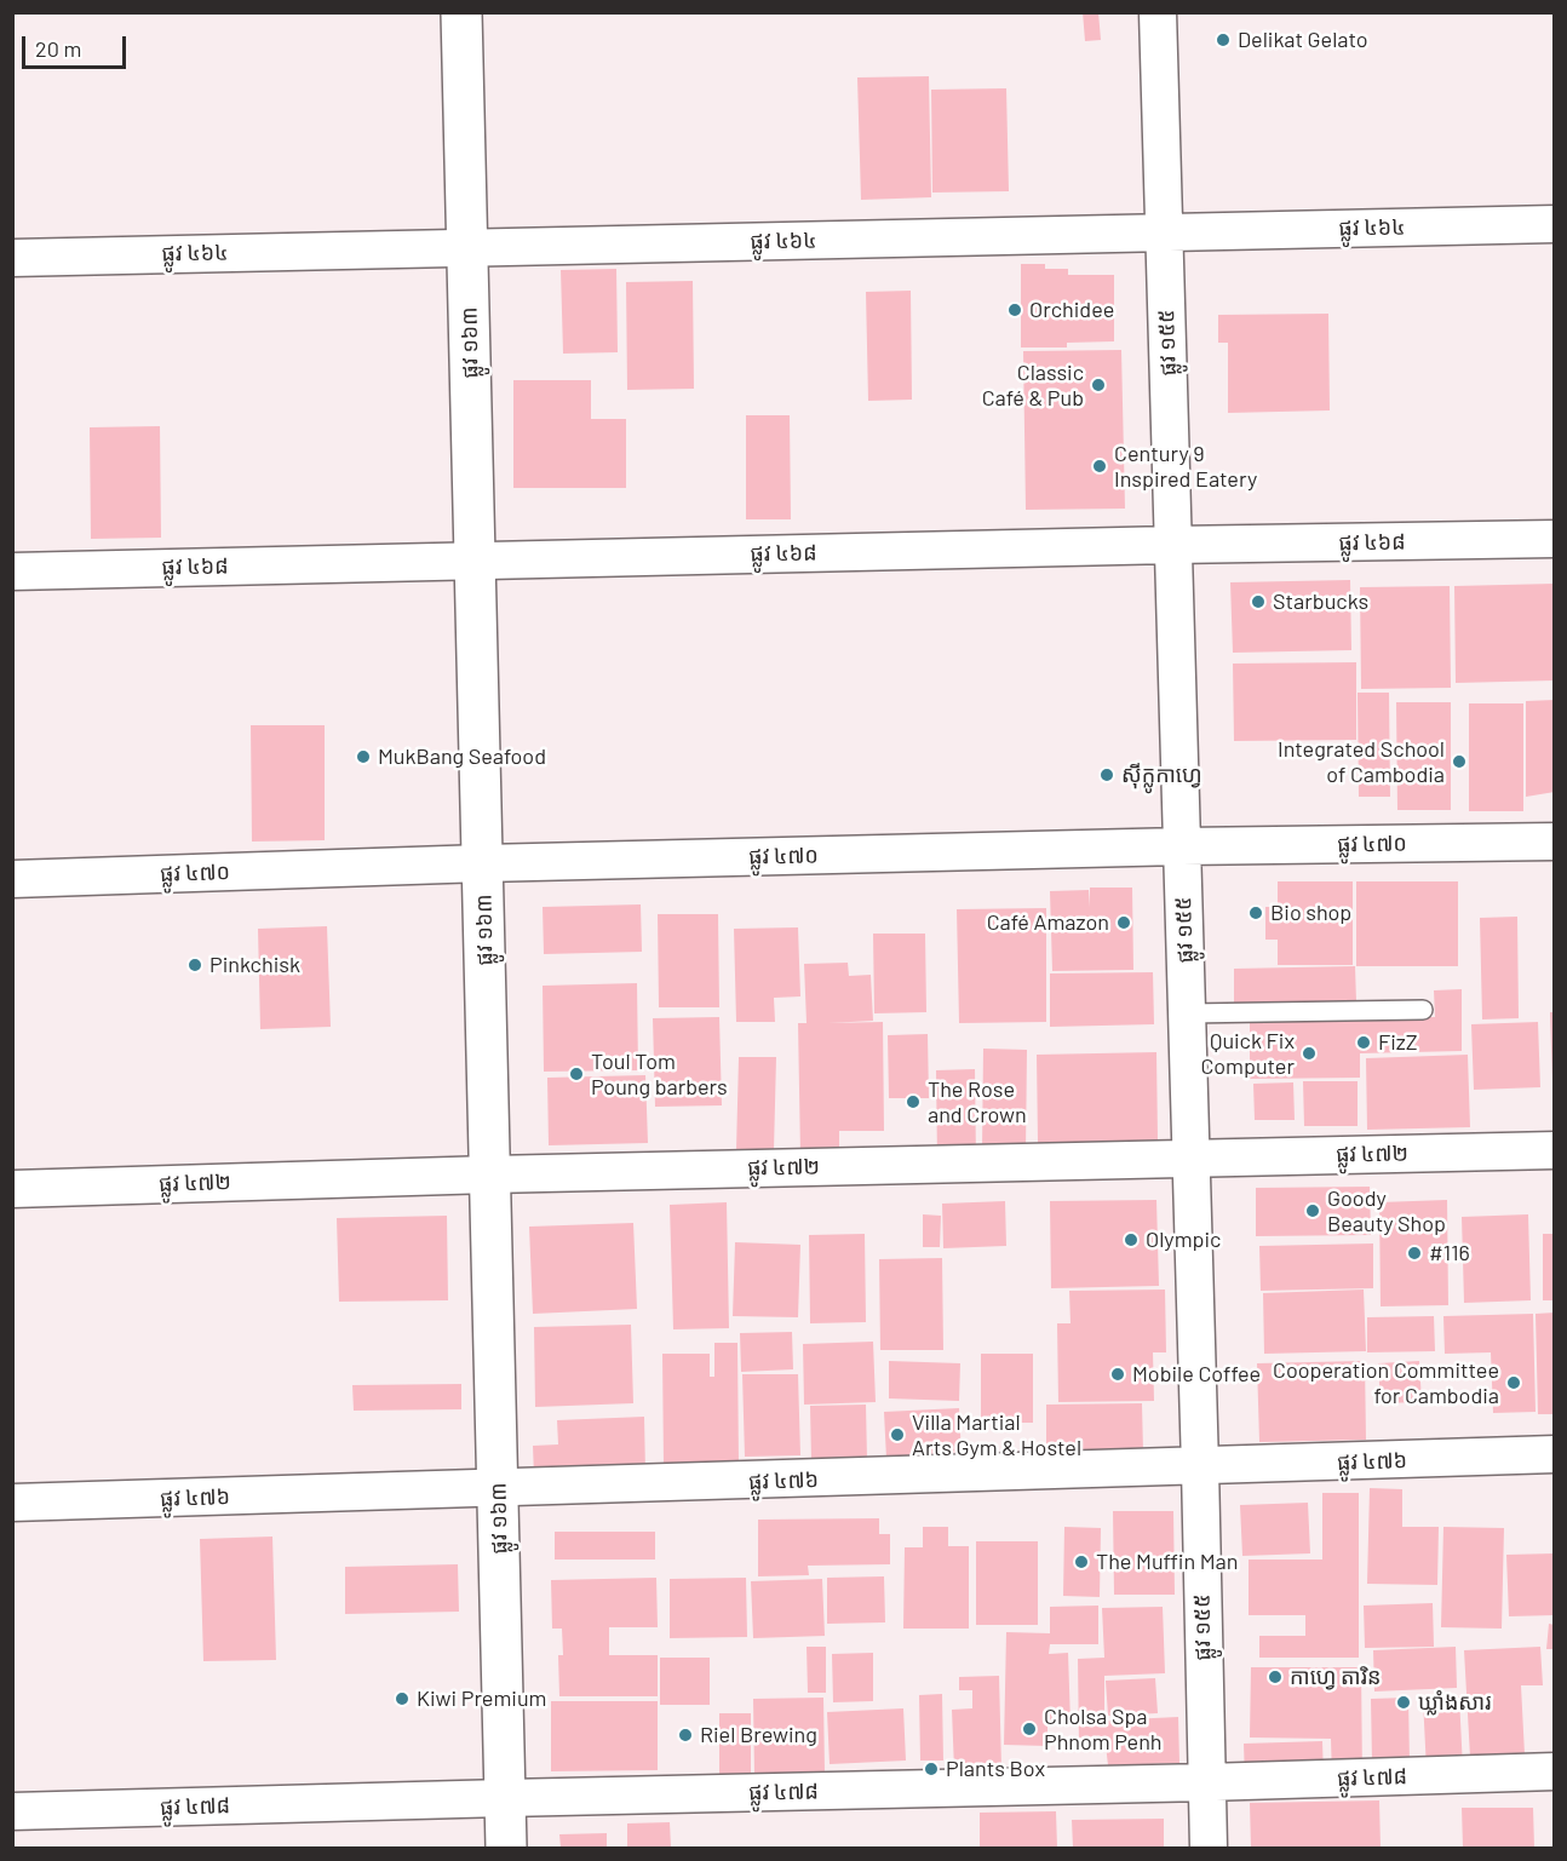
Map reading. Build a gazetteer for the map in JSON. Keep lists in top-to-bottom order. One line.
{"streets":{"street":["ផ្លូវ ៤៦៤","ផ្លូវ ១៦៣","ផ្លូវ ១៥៥","ផ្លូវ ៤៦៨","ផ្លូវ ៤៧០","ផ្លូវ ៤៧២","ផ្លូវ ៤៧៦","ផ្លូវ ៤៧៨"]},"crossings":[["ផ្លូវ ៤៦៤","ផ្លូវ ១៦៣"],["ផ្លូវ ៤៦៤","ផ្លូវ ១៥៥"],["ផ្លូវ ១៦៣","ផ្លូវ ៤៦៨"],["ផ្លូវ ១៦៣","ផ្លូវ ៤៧០"],["ផ្លូវ ១៦៣","ផ្លូវ ៤៧២"],["ផ្លូវ ១៦៣","ផ្លូវ ៤៧៦"],["ផ្លូវ ១៦៣","ផ្លូវ ៤៧៨"],["ផ្លូវ ១៥៥","ផ្លូវ ៤៦៨"],["ផ្លូវ ១៥៥","ផ្លូវ ៤៧០"],["ផ្លូវ ១៥៥","ផ្លូវ ៤៧២"],["ផ្លូវ ១៥៥","ផ្លូវ ៤៧៦"],["ផ្លូវ ១៥៥","ផ្លូវ ៤៧៨"]],"places":["Delikat Gelato","Orchidee","Classic Café & Pub","Century 9 Inspired Eatery","Starbucks","MukBang Seafood","Integrated School of Cambodia","ស៊ីក្លូកាហ្វេ","Bio shop","Café Amazon","Pinkchisk","FizZ","Quick Fix Computer","Toul Tom Poung barbers","The Rose and Crown","Goody Beauty Shop","Olympic","#116","Mobile Coffee","Cooperation Committee for Cambodia","Villa Martial Arts Gym & Hostel","The Muffin Man","កាហ្វេ តារិន","Kiwi Premium","ឃ្លាំងសារ","Cholsa Spa Phnom Penh","Riel Brewing","Plants Box"],"scale_bar":"20 m"}
